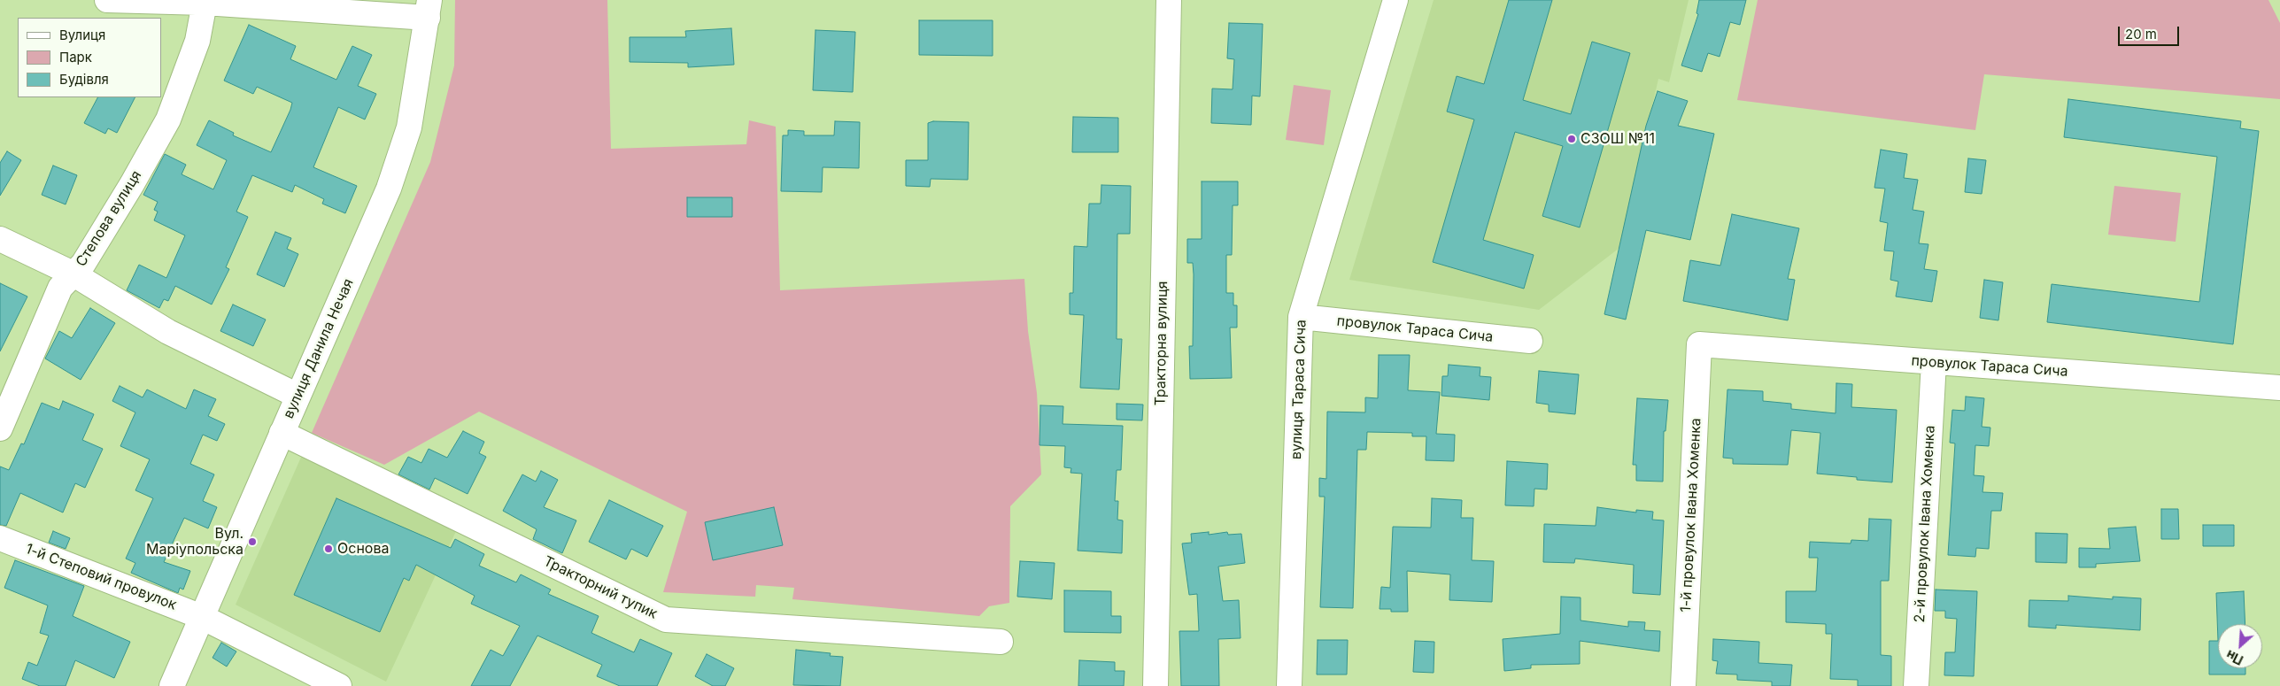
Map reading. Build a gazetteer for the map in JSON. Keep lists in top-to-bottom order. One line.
{"streets":{"street":["Степова вулиця","провулок Тараса Сича","Тракторна вулиця","вулиця Данила Нечая","вулиця Тараса Сича","1-й провулок Івана Хоменка","2-й провулок Івана Хоменка","1-й Степовий провулок","Тракторний тупик"]},"crossings":[["провулок Тараса Сича","вулиця Тараса Сича"],["провулок Тараса Сича","1-й провулок Івана Хоменка"],["провулок Тараса Сича","2-й провулок Івана Хоменка"],["вулиця Данила Нечая","1-й Степовий провулок"],["вулиця Данила Нечая","Тракторний тупик"]],"places":["СЗОШ №11","Вул. Маріупольска","Основа"],"legend":["Вулиця","Парк","Будівля"],"scale_bar":"20 m","north":"bottom left"}
